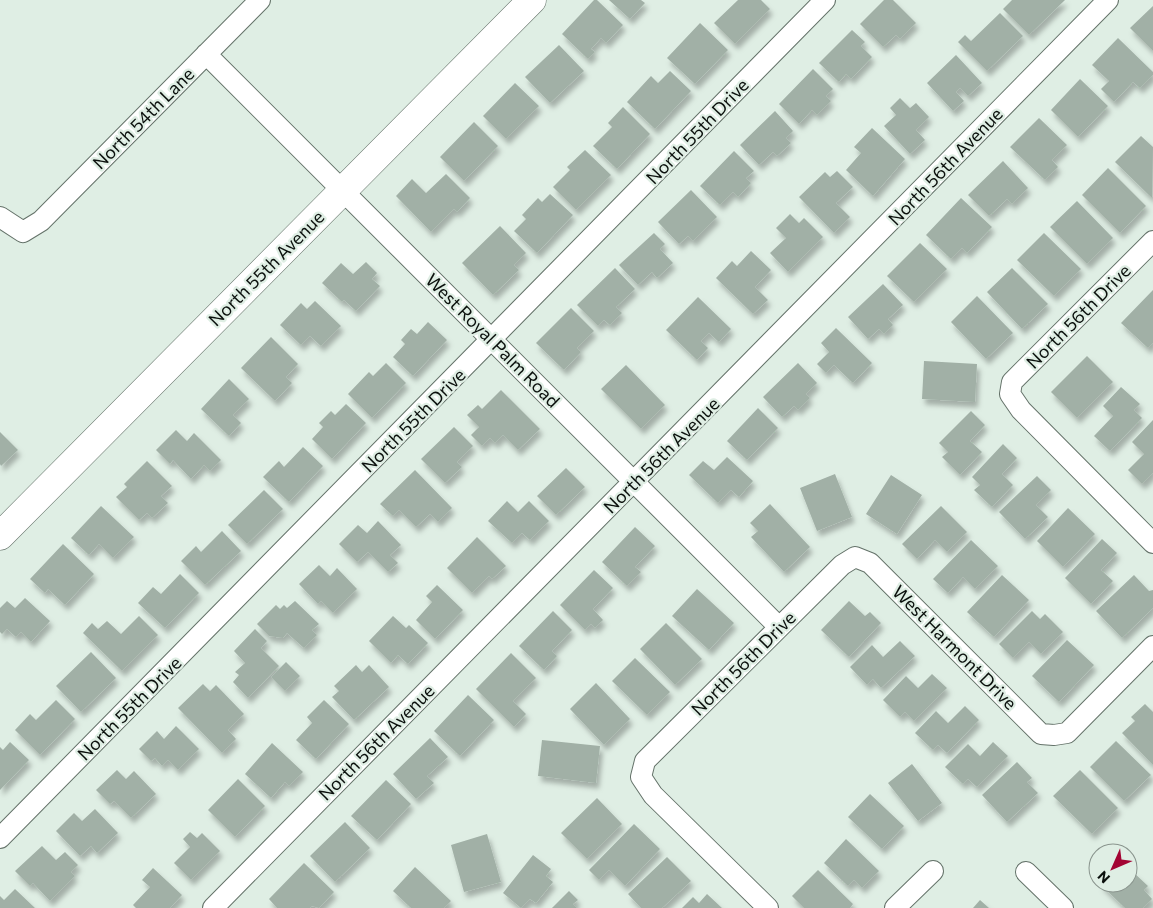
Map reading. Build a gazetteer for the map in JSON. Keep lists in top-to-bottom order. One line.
{"streets":{"street":["North 54th Lane","North 55th Drive","North 56th Avenue","North 55th Avenue","North 56th Drive","West Royal Palm Road","West Harmont Drive"]},"crossings":[["North 54th Lane","West Royal Palm Road"],["North 55th Drive","West Royal Palm Road"],["North 56th Avenue","West Royal Palm Road"],["North 55th Avenue","West Royal Palm Road"],["North 56th Drive","West Royal Palm Road"],["North 56th Drive","West Harmont Drive"]],"north":"bottom left"}
